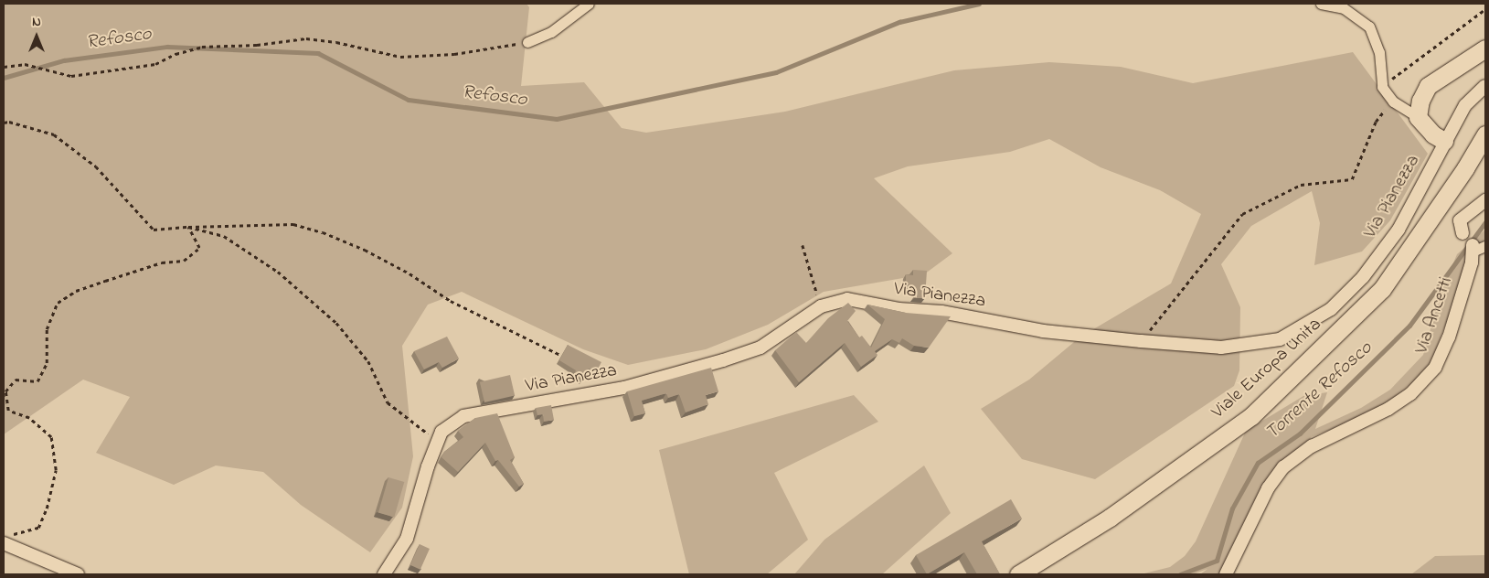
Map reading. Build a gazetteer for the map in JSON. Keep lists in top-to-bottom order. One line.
{"streets":{"highway":["Viale Europa Unita"],"street":["Via Pianezza","Via Ancetti"]},"water":["Refosco","Torrente Refosco"],"north":"top"}
